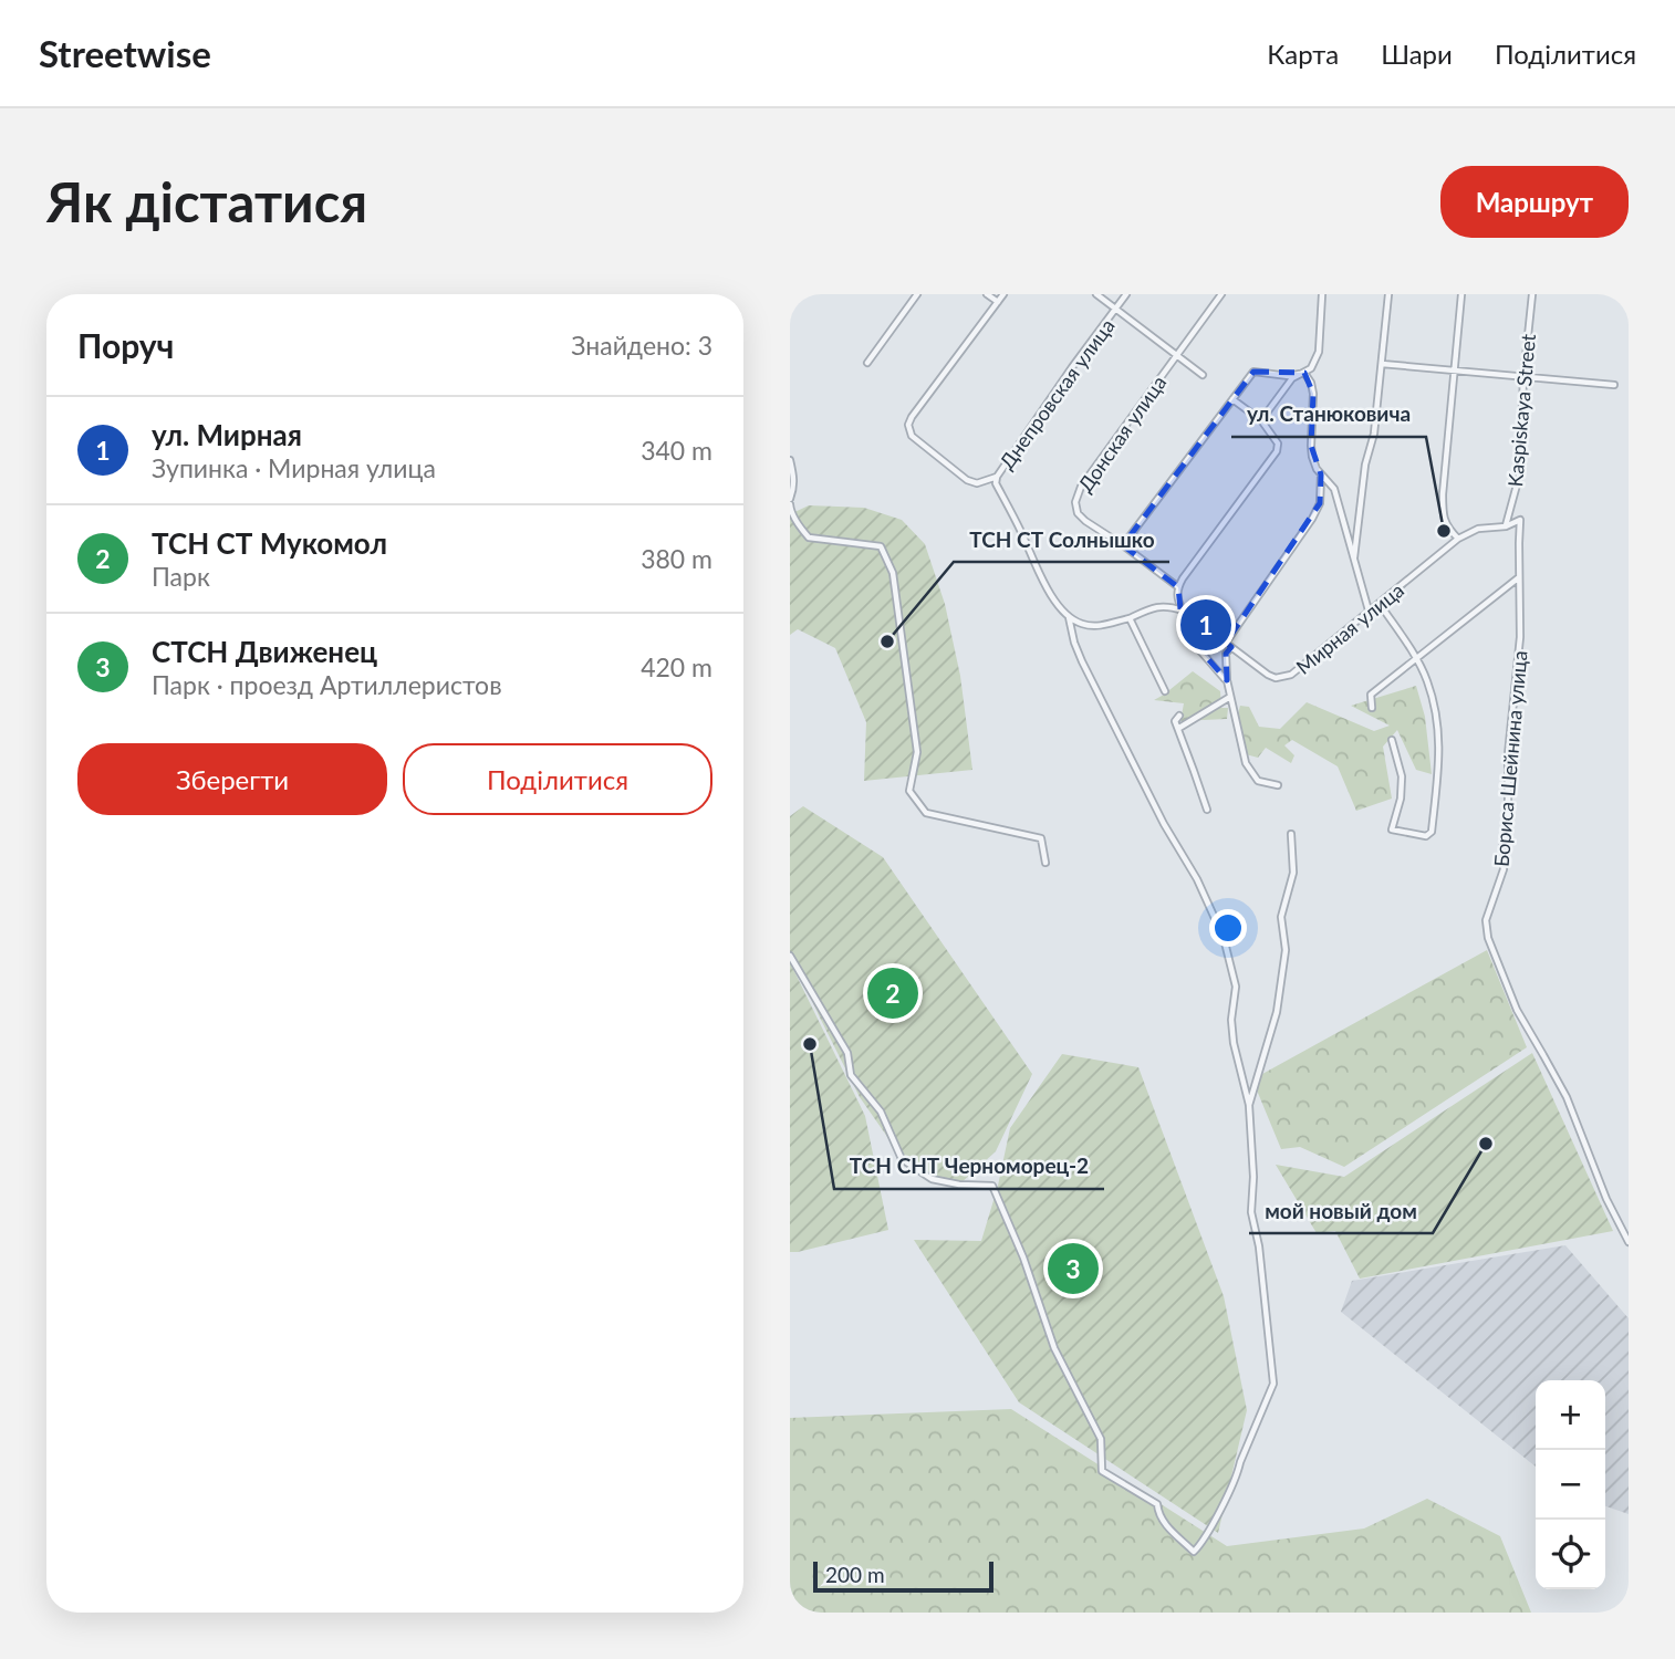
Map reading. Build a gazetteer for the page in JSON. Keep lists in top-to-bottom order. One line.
{"streets":{"street":["Днепровская улица","Kaspiskaya Street","Донская улица","Мирная улица","Бориса Шейнина улица"]},"crossings":[["Kaspiskaya Street","Мирная улица"],["Мирная улица","Бориса Шейнина улица"]],"places":["ул. Станюковича","ТСН СТ Солнышко","ТСН СНТ Черноморец-2","мой новый дом"],"scale_bar":"200 m","page":{"header":"Streetwise","nav":["Карта","Шари","Поділитися"],"buttons":["Маршрут",["Зберегти","Поділитися"]],"title":"Як дістатися","heading":["Поруч","Знайдено: 3"],"list":[{"mark":"1","name":"ул. Мирная","note":"Зупинка · Мирная улица","value":"340 m"},{"mark":"2","name":"ТСН СТ Мукомол","note":"Парк","value":"380 m"},{"mark":"3","name":"СТСН Движенец","note":"Парк · проезд Артиллеристов","value":"420 m"}],"pins":["1","2","3"],"map_buttons":["+","−"],"scale":"200 m"}}
